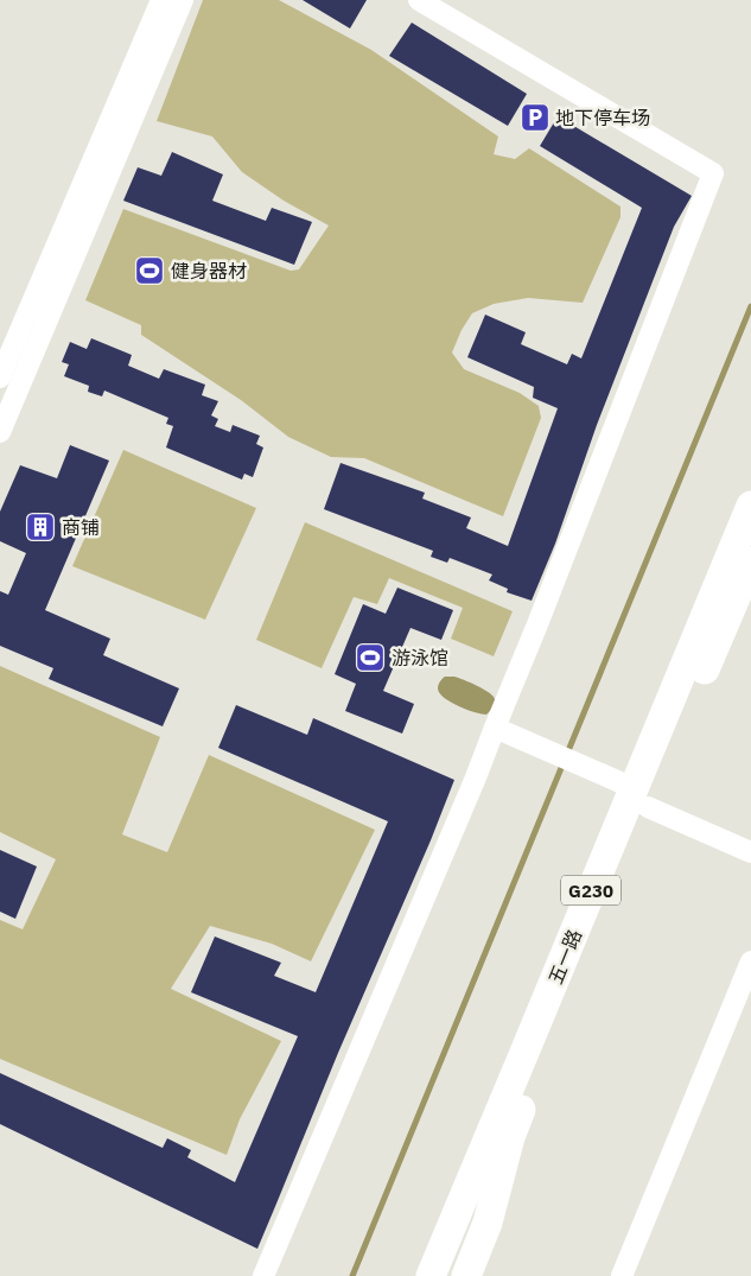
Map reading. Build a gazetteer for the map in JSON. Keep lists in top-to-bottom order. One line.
{"streets":{"highway":["G230","五一路"]},"places":{"parking":["地下停车场"],"sports":["健身器材","游泳馆"],"building":["商铺"]}}
